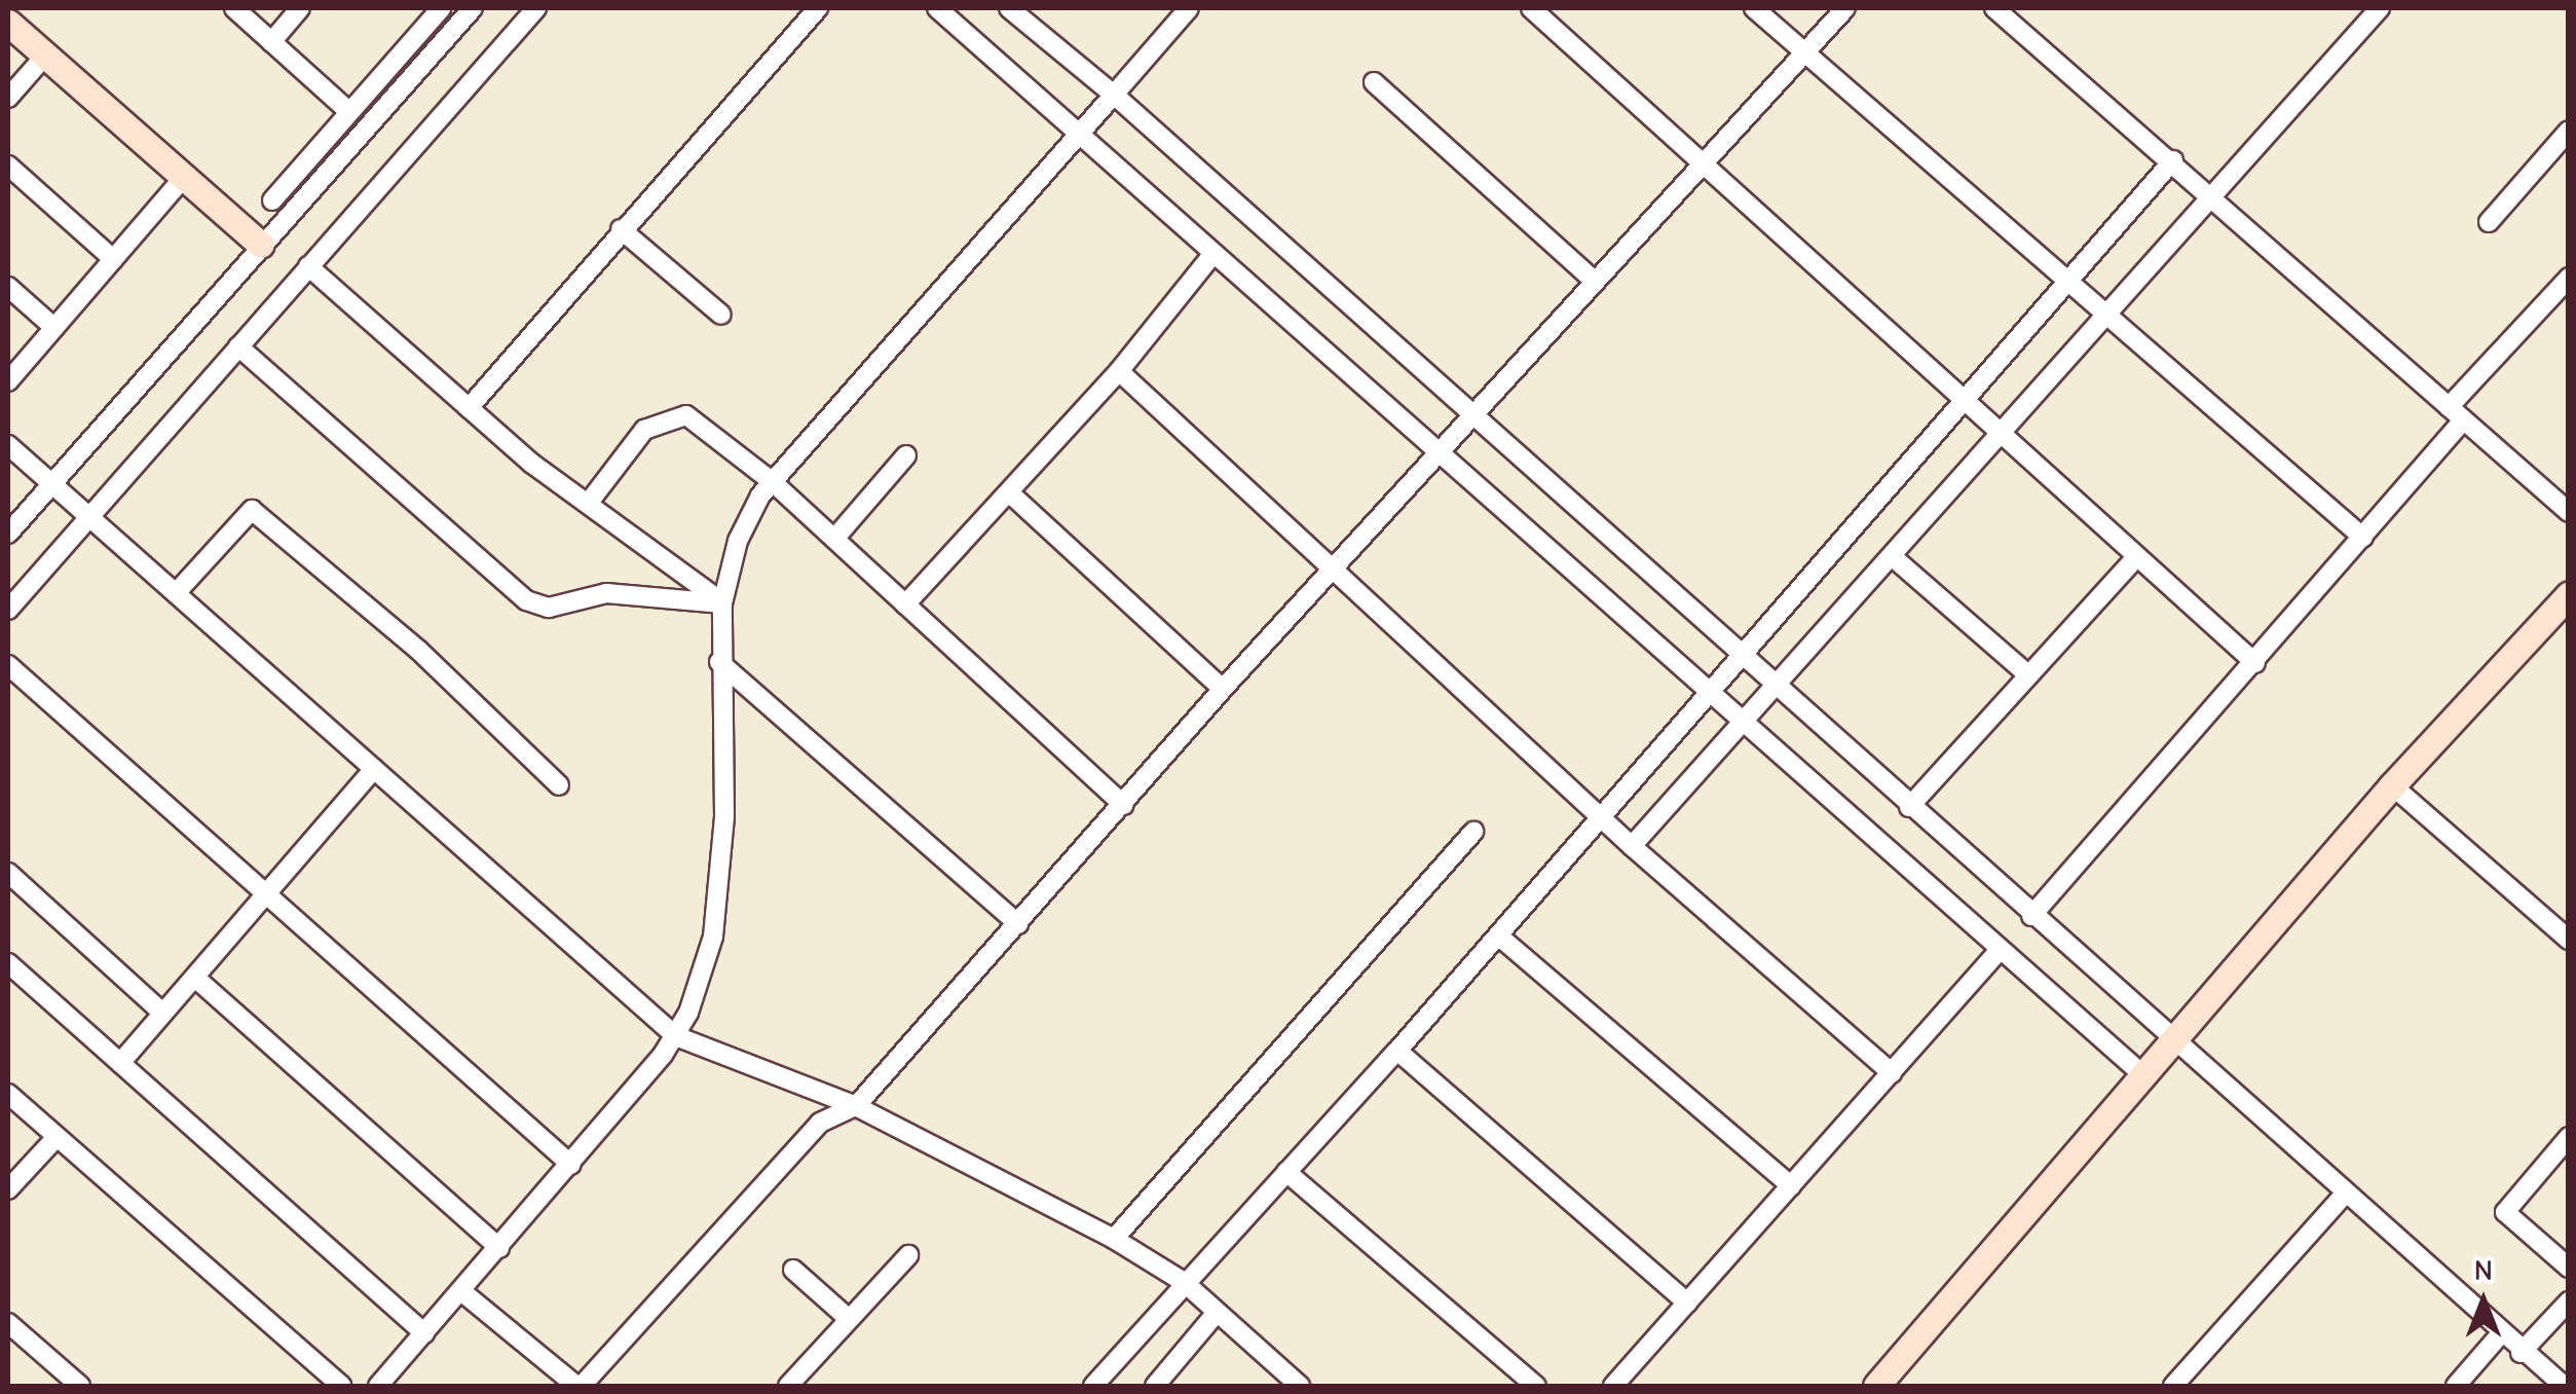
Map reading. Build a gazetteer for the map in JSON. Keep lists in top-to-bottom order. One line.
{"north":"top"}
